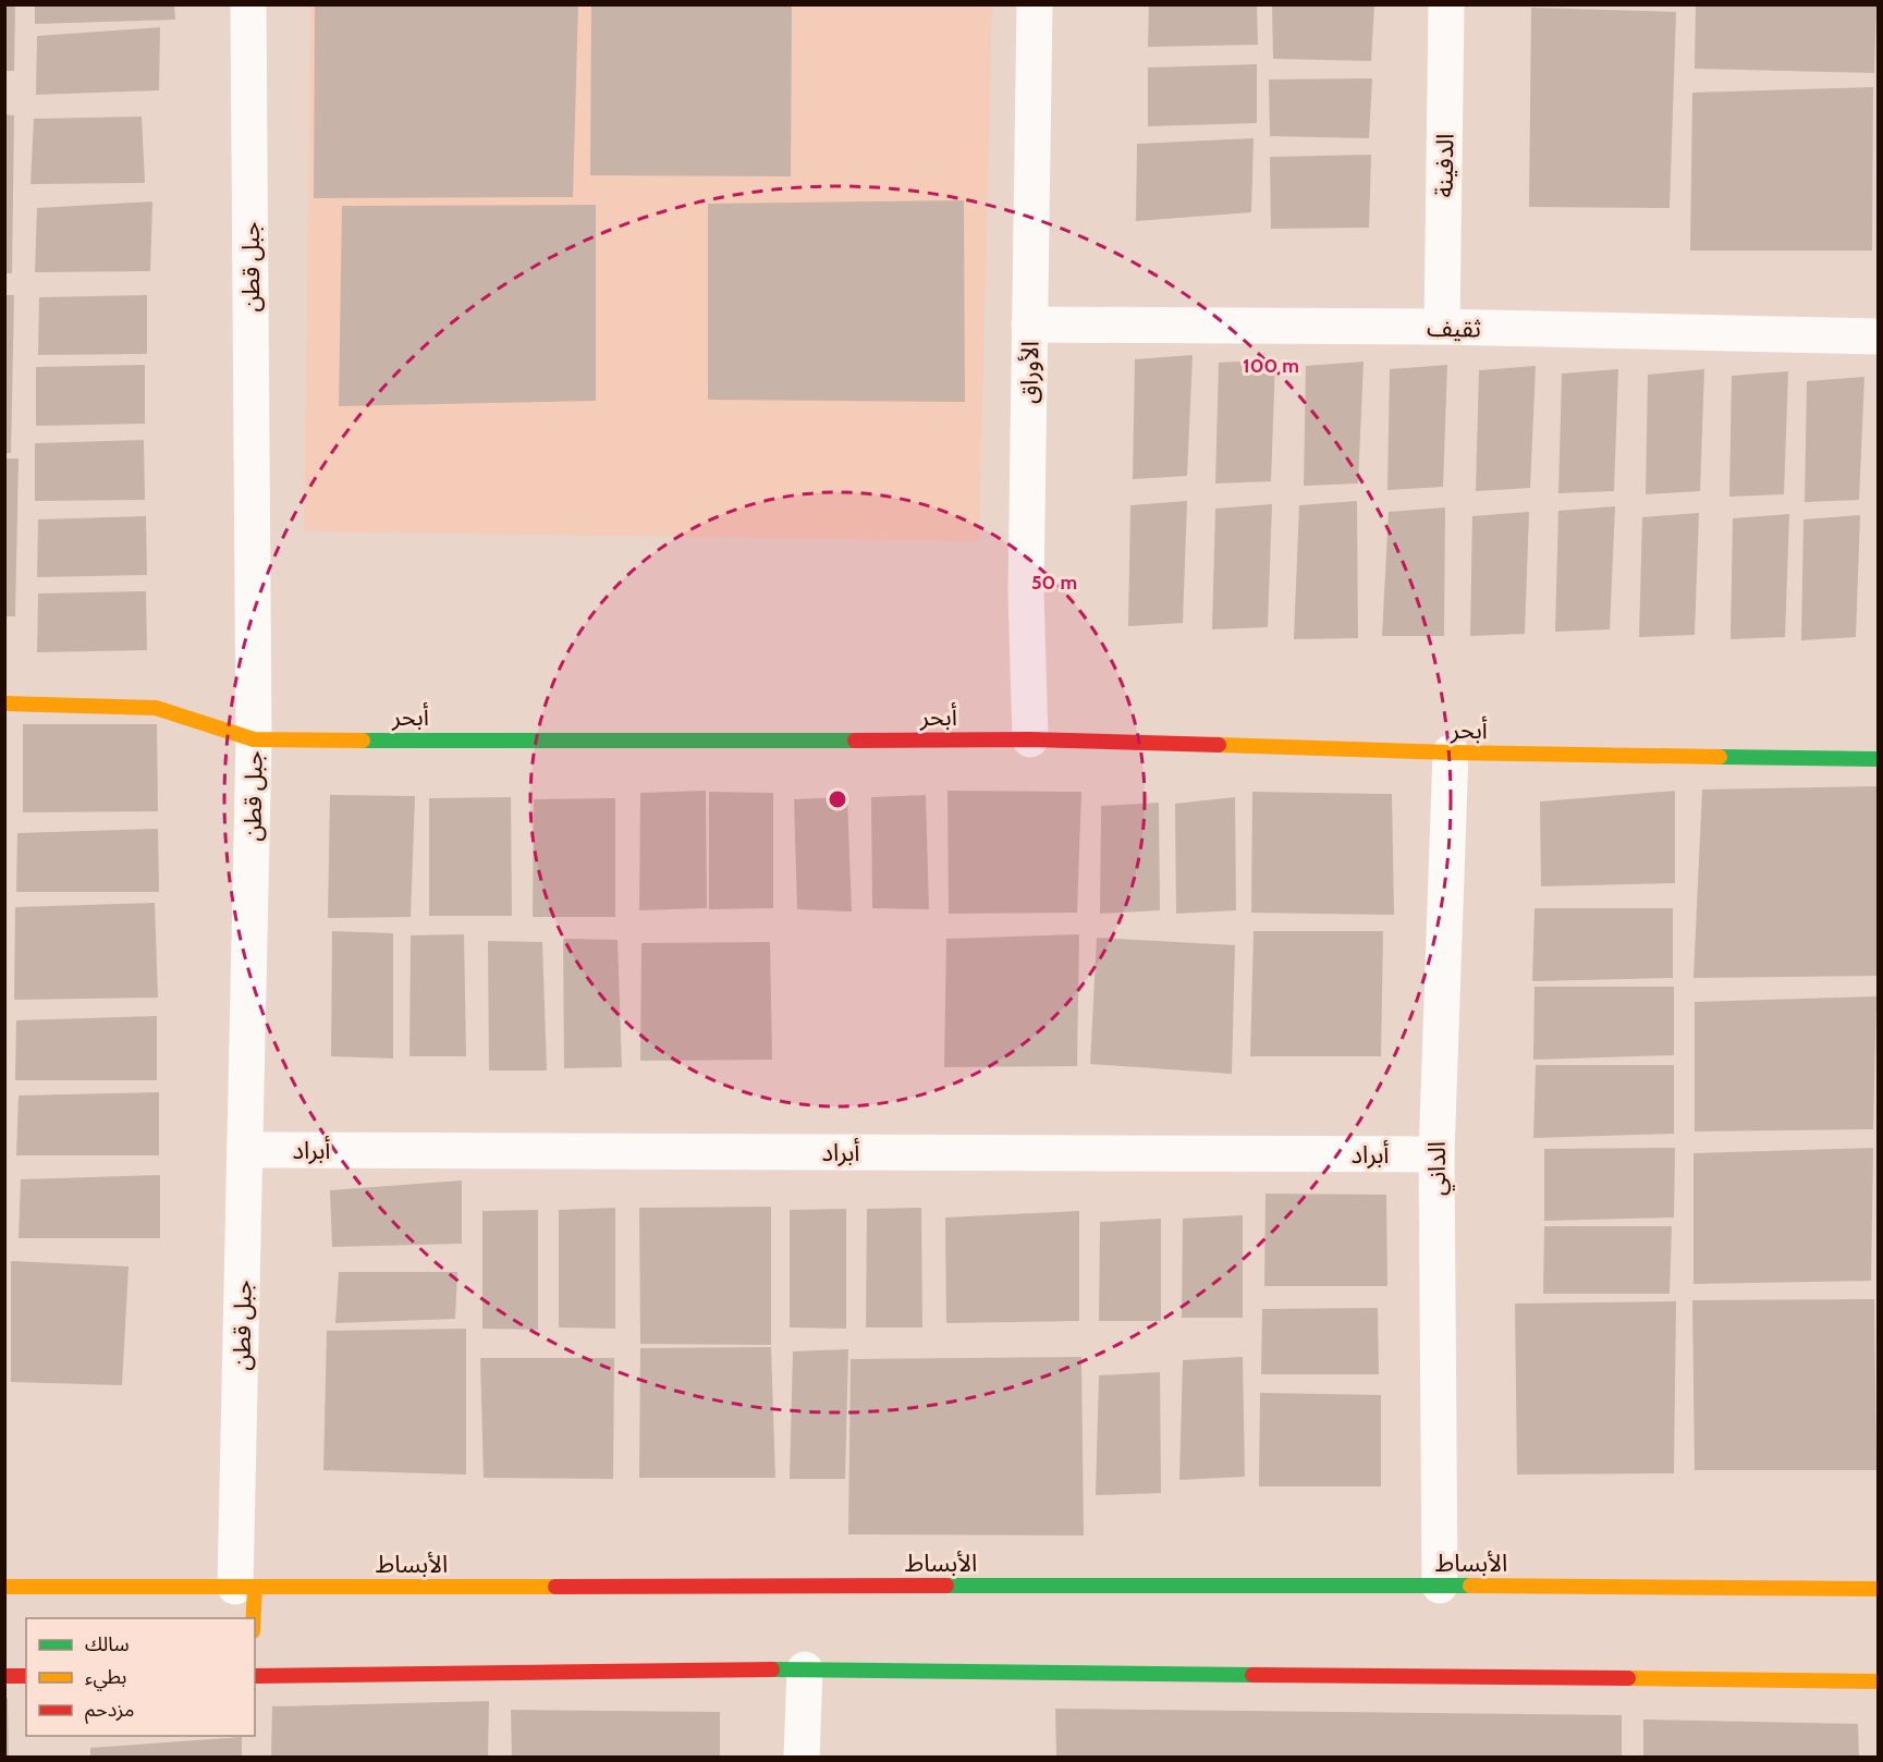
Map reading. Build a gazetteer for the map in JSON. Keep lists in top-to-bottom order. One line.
{"streets":{"street":["الدفينة","جبل قطن","ثقيف","الأوراق","أبحر","أبراد","الداني","الأبساط"]},"crossings":[["الدفينة","ثقيف"],["جبل قطن","أبحر"],["جبل قطن","أبراد"],["جبل قطن","الأبساط"],["ثقيف","الأوراق"],["الأوراق","أبحر"],["أبحر","الداني"],["أبراد","الداني"],["الداني","الأبساط"]],"legend":["سالك","بطيء","مزدحم"],"rings":["100 m","50 m"]}
